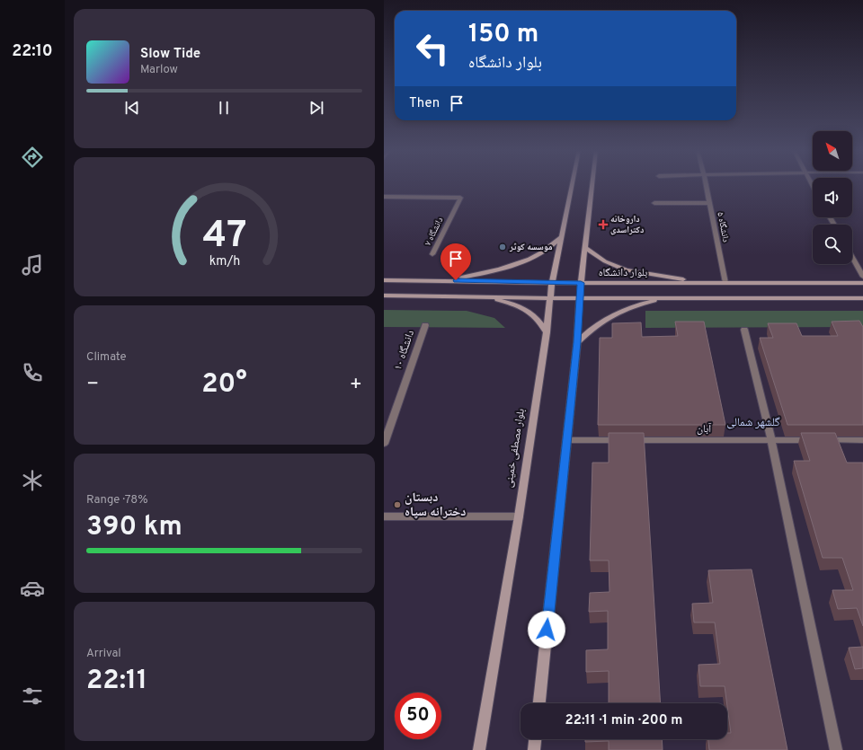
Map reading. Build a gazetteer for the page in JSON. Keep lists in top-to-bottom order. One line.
{"streets":{"main road":["بلوار دانشگاه","بلوار مصطفی خمینی"],"street":["دانشگاه ۵","دانشگاه ۷","دانشگاه ۱۰","آبان"]},"crossings":[["دانشگاه ۵","بلوار دانشگاه"],["بلوار دانشگاه","بلوار مصطفی خمینی"]],"districts":["گلشهر شمالی"],"places":{"health":["داروخانه دکتراسدی"],"other":["موسسه کوثر","دبستان دخترانه سپاه"]},"north":"top left","page":{"tabs":"22:10","turn":["150 m","بلوار دانشگاه"],"song":["Slow Tide","Marlow"],"then":"Then","tile":["Climate",["Range · 78%","390 km"],["Arrival","22:11"]],"heat":["−","20°","+"],"limit":"50","trip":"22:11 · 1 min · 200 m","gauge":["47","km/h"]}}
